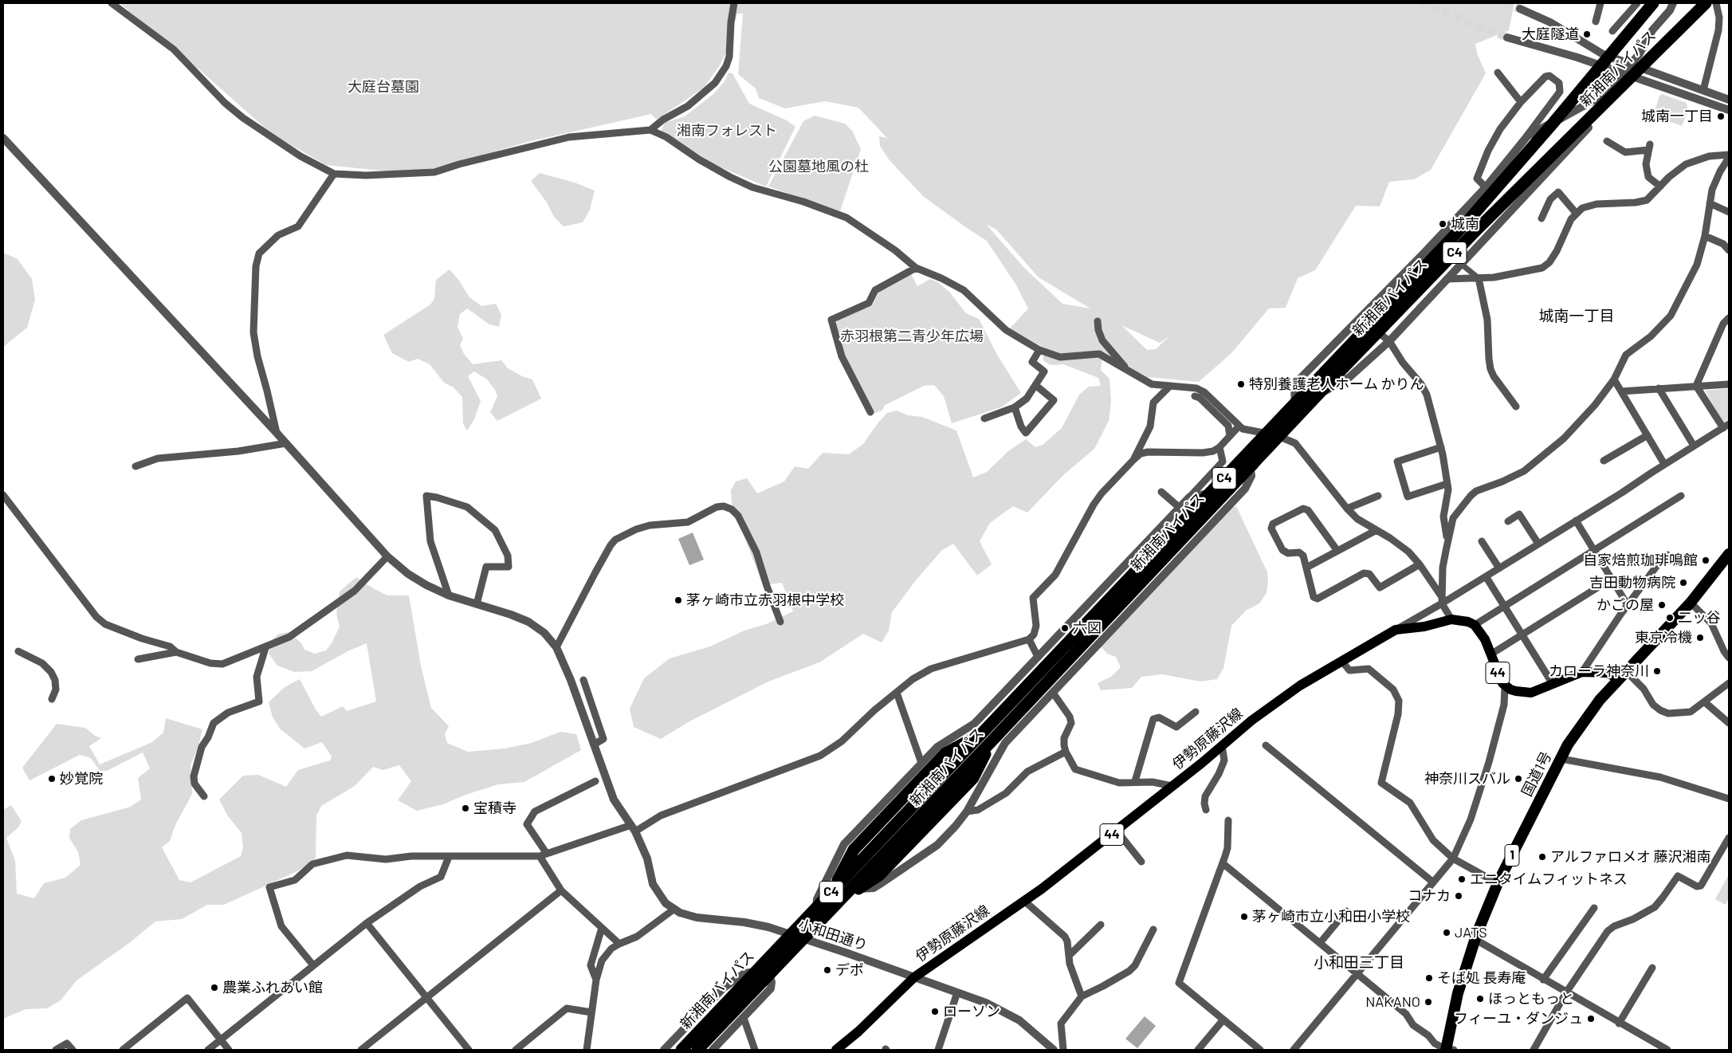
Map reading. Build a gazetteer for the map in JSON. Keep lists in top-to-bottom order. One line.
{"streets":{"highway":["新湘南バイパス","C4","国道1号","1"],"main road":["44","伊勢原藤沢線"],"street":["小和田通り"]},"crossings":[["44","伊勢原藤沢線"],["44","国道1号"],["伊勢原藤沢線","小和田通り"]],"districts":["城南一丁目","小和田三丁目"],"parks":["大庭台墓園","湘南フォレスト","公園墓地風の杜","赤羽根第二青少年広場"],"places":["大庭隧道","城南一丁目","城南","特別養護老人ホーム かりん","自家焙煎珈琲鳴館","吉田動物病院","茅ヶ崎市立赤羽根中学校","かごの屋","二ッ谷","六図","東京冷機","カローラ神奈川","妙覚院","神奈川スバル","宝積寺","アルファロメオ 藤沢湘南","エニタイムフィットネス","コナカ","茅ヶ崎市立小和田小学校","JATS","デポ","そば処 長寿庵","農業ふれあい館","ほっともっと","NAKANO","ローソン","フィーユ・ダンジュ"]}
